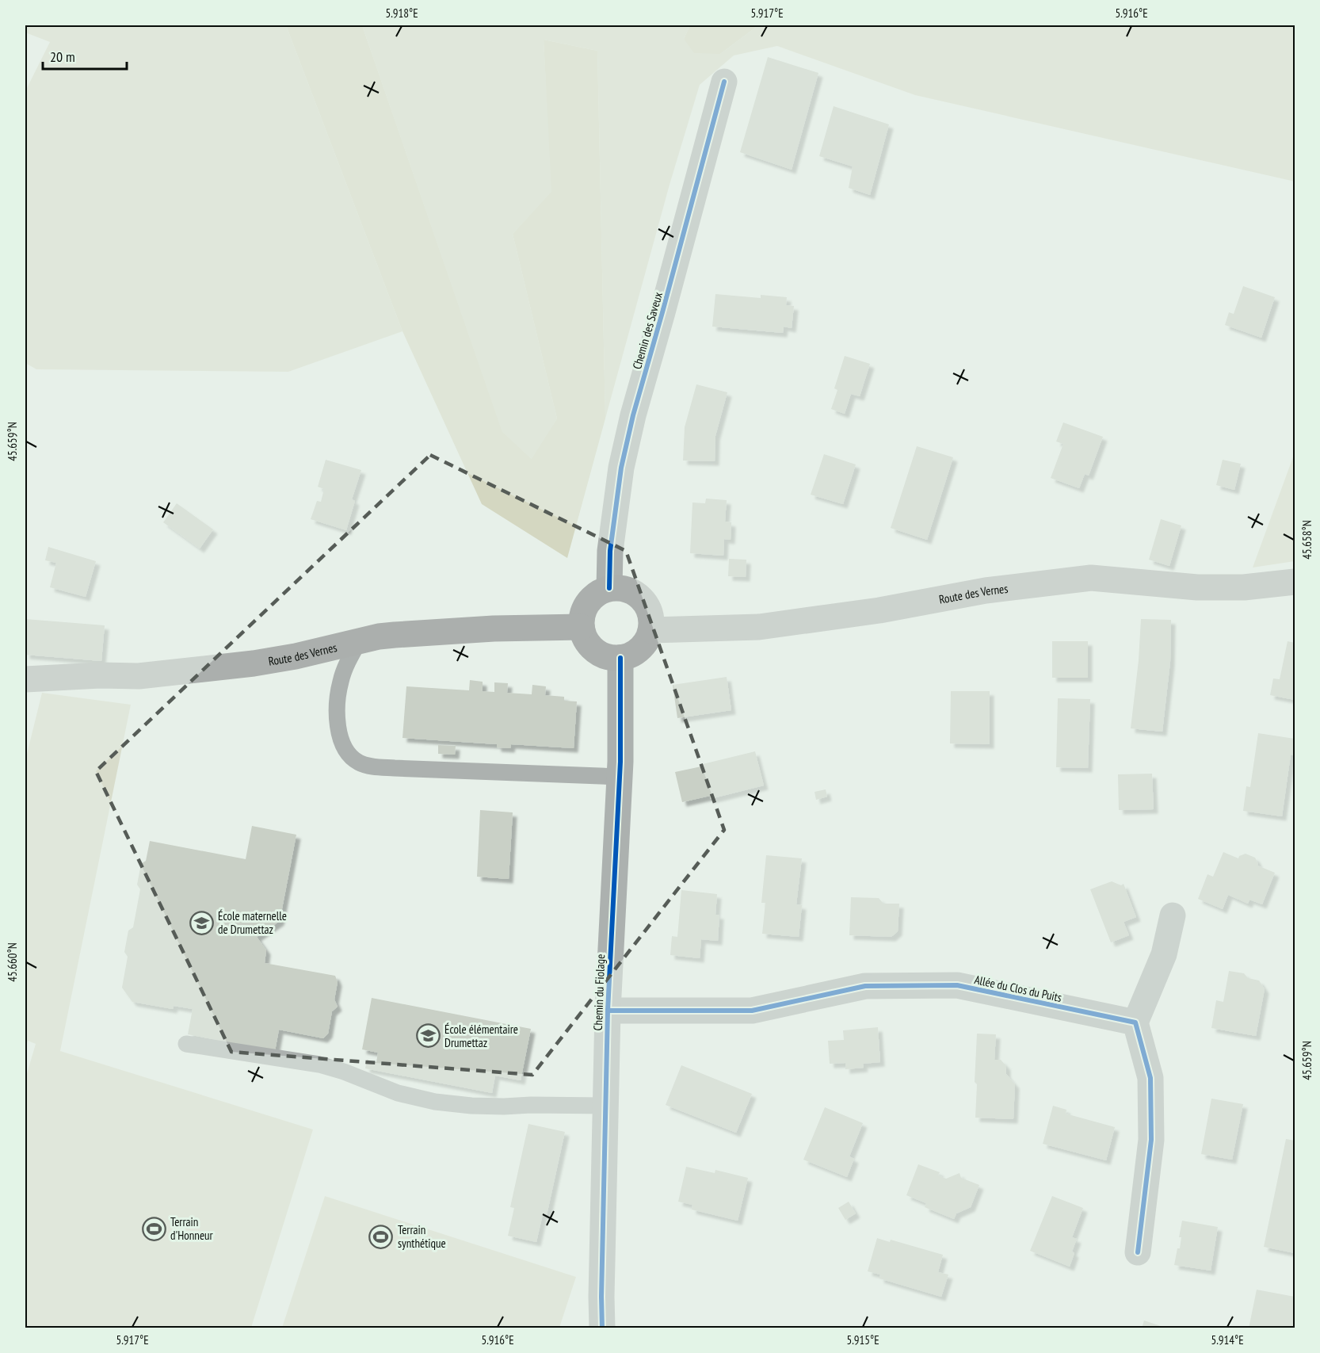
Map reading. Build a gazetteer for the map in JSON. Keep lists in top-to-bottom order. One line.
{"streets":{"main road":["Route des Vernes"],"street":["Chemin des Saveux","Allée du Clos du Puits","Chemin du Fiolage"]},"crossings":[["Chemin des Saveux","Route des Vernes"],["Chemin des Saveux","Chemin du Fiolage"],["Route des Vernes","Chemin du Fiolage"],["Allée du Clos du Puits","Chemin du Fiolage"]],"places":{"school or university":["École maternelle de Drumettaz","École élémentaire Drumettaz"],"sports":["Terrain d'Honneur","Terrain synthétique"]},"scale_bar":"20 m","coordinates":["5.918°E","5.917°E","5.916°E","45.659°N","45.658°N","45.660°N","5.915°E","5.914°E"]}
